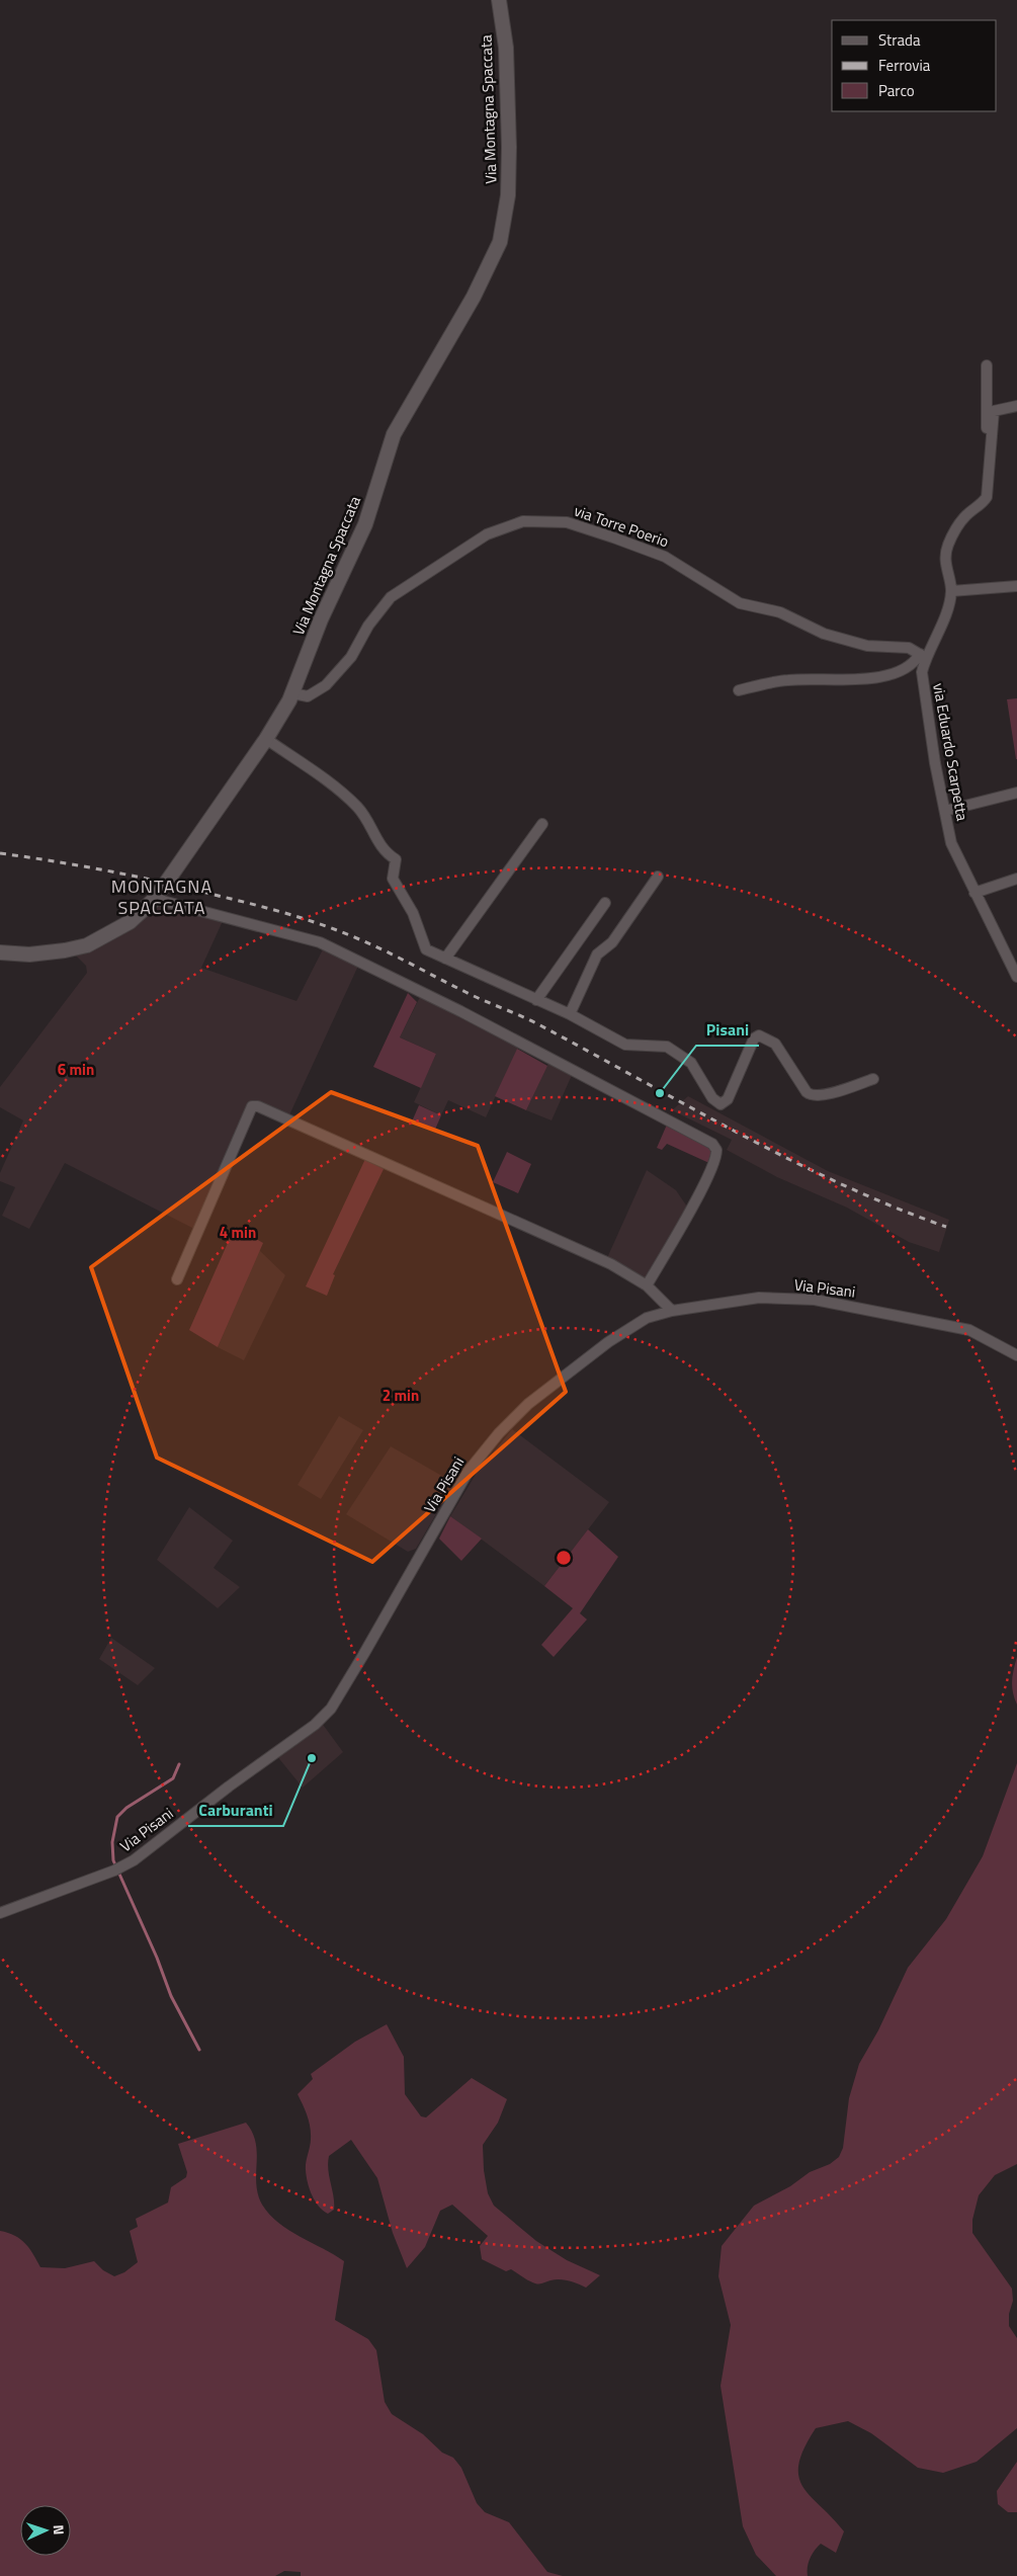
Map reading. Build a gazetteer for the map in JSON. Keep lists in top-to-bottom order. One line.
{"streets":{"main road":["Via Montagna Spaccata"],"street":["via Torre Poerio","via Eduardo Scarpetta","Via Pisani"]},"crossings":[["Via Montagna Spaccata","via Torre Poerio"],["via Torre Poerio","via Eduardo Scarpetta"]],"districts":["MONTAGNA SPACCATA"],"places":["Pisani","Carburanti"],"legend":["Strada","Ferrovia","Parco"],"north":"right","rings":["6 min","4 min","2 min"]}
